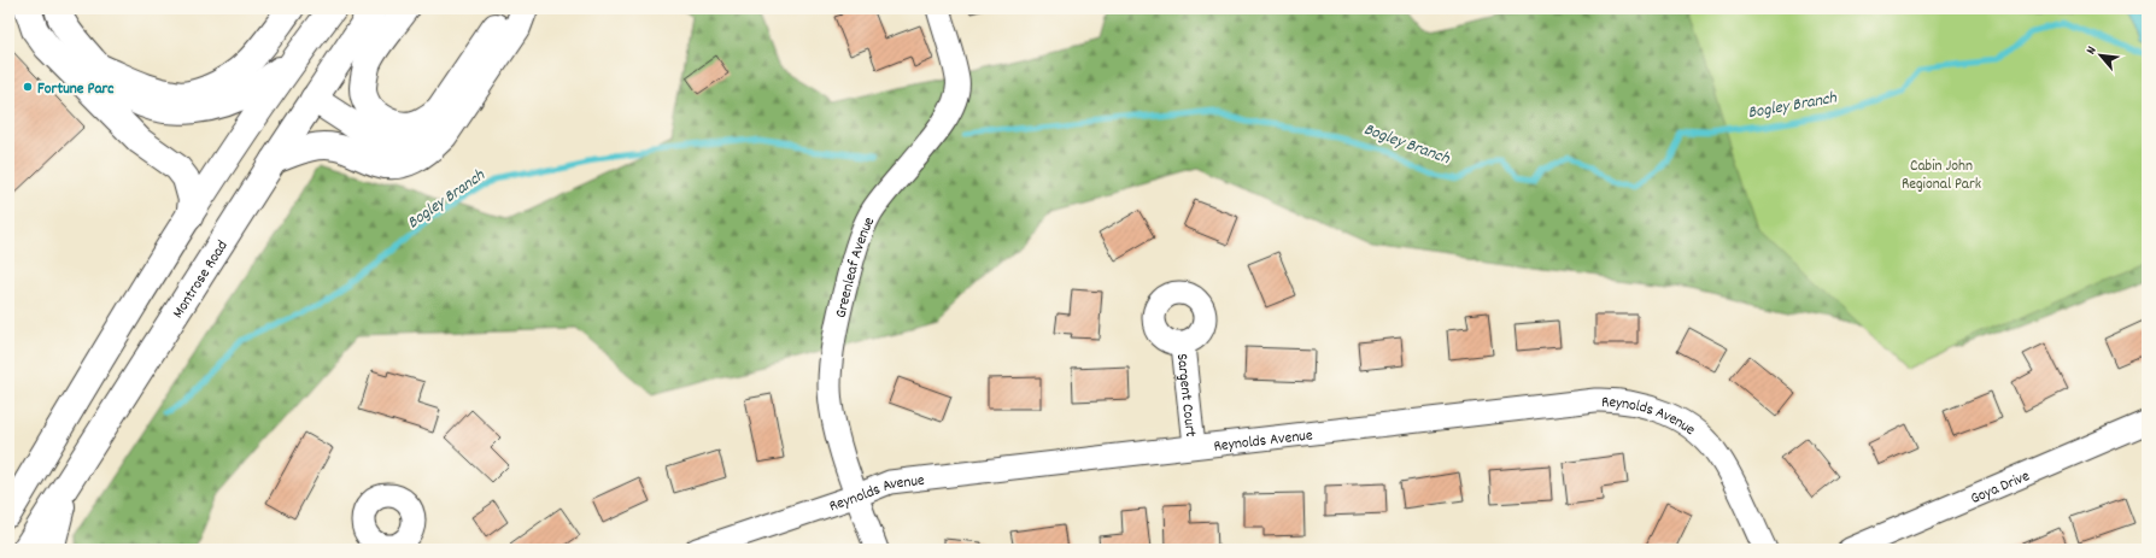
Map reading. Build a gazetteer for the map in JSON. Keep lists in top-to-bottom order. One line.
{"streets":{"main road":["Montrose Road"],"street":["Greenleaf Avenue","Sargent Court","Reynolds Avenue","Goya Drive"]},"crossings":[["Greenleaf Avenue","Reynolds Avenue"],["Sargent Court","Reynolds Avenue"]],"water":["Bogley Branch"],"parks":["Cabin John Regional Park"],"places":["Fortune Parc"],"north":"top left"}
